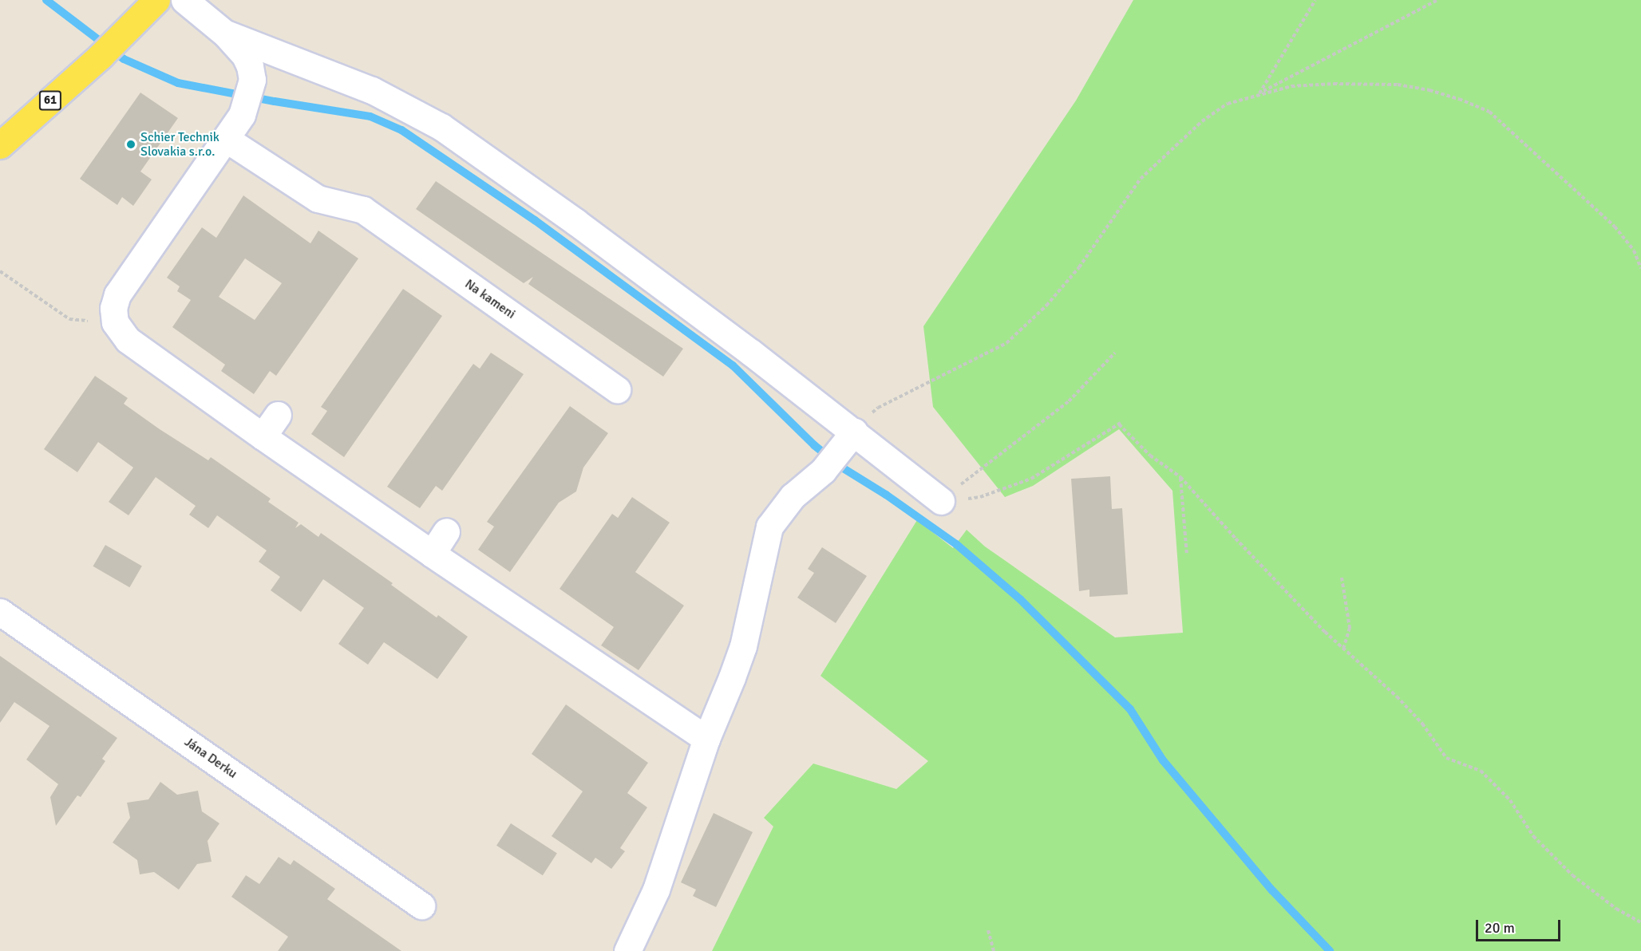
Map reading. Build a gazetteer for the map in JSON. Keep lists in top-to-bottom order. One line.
{"streets":{"main road":["61"],"street":["Na kameni","Jána Derku"]},"places":["Schier Technik Slovakia s.r.o."],"scale_bar":"20 m"}
